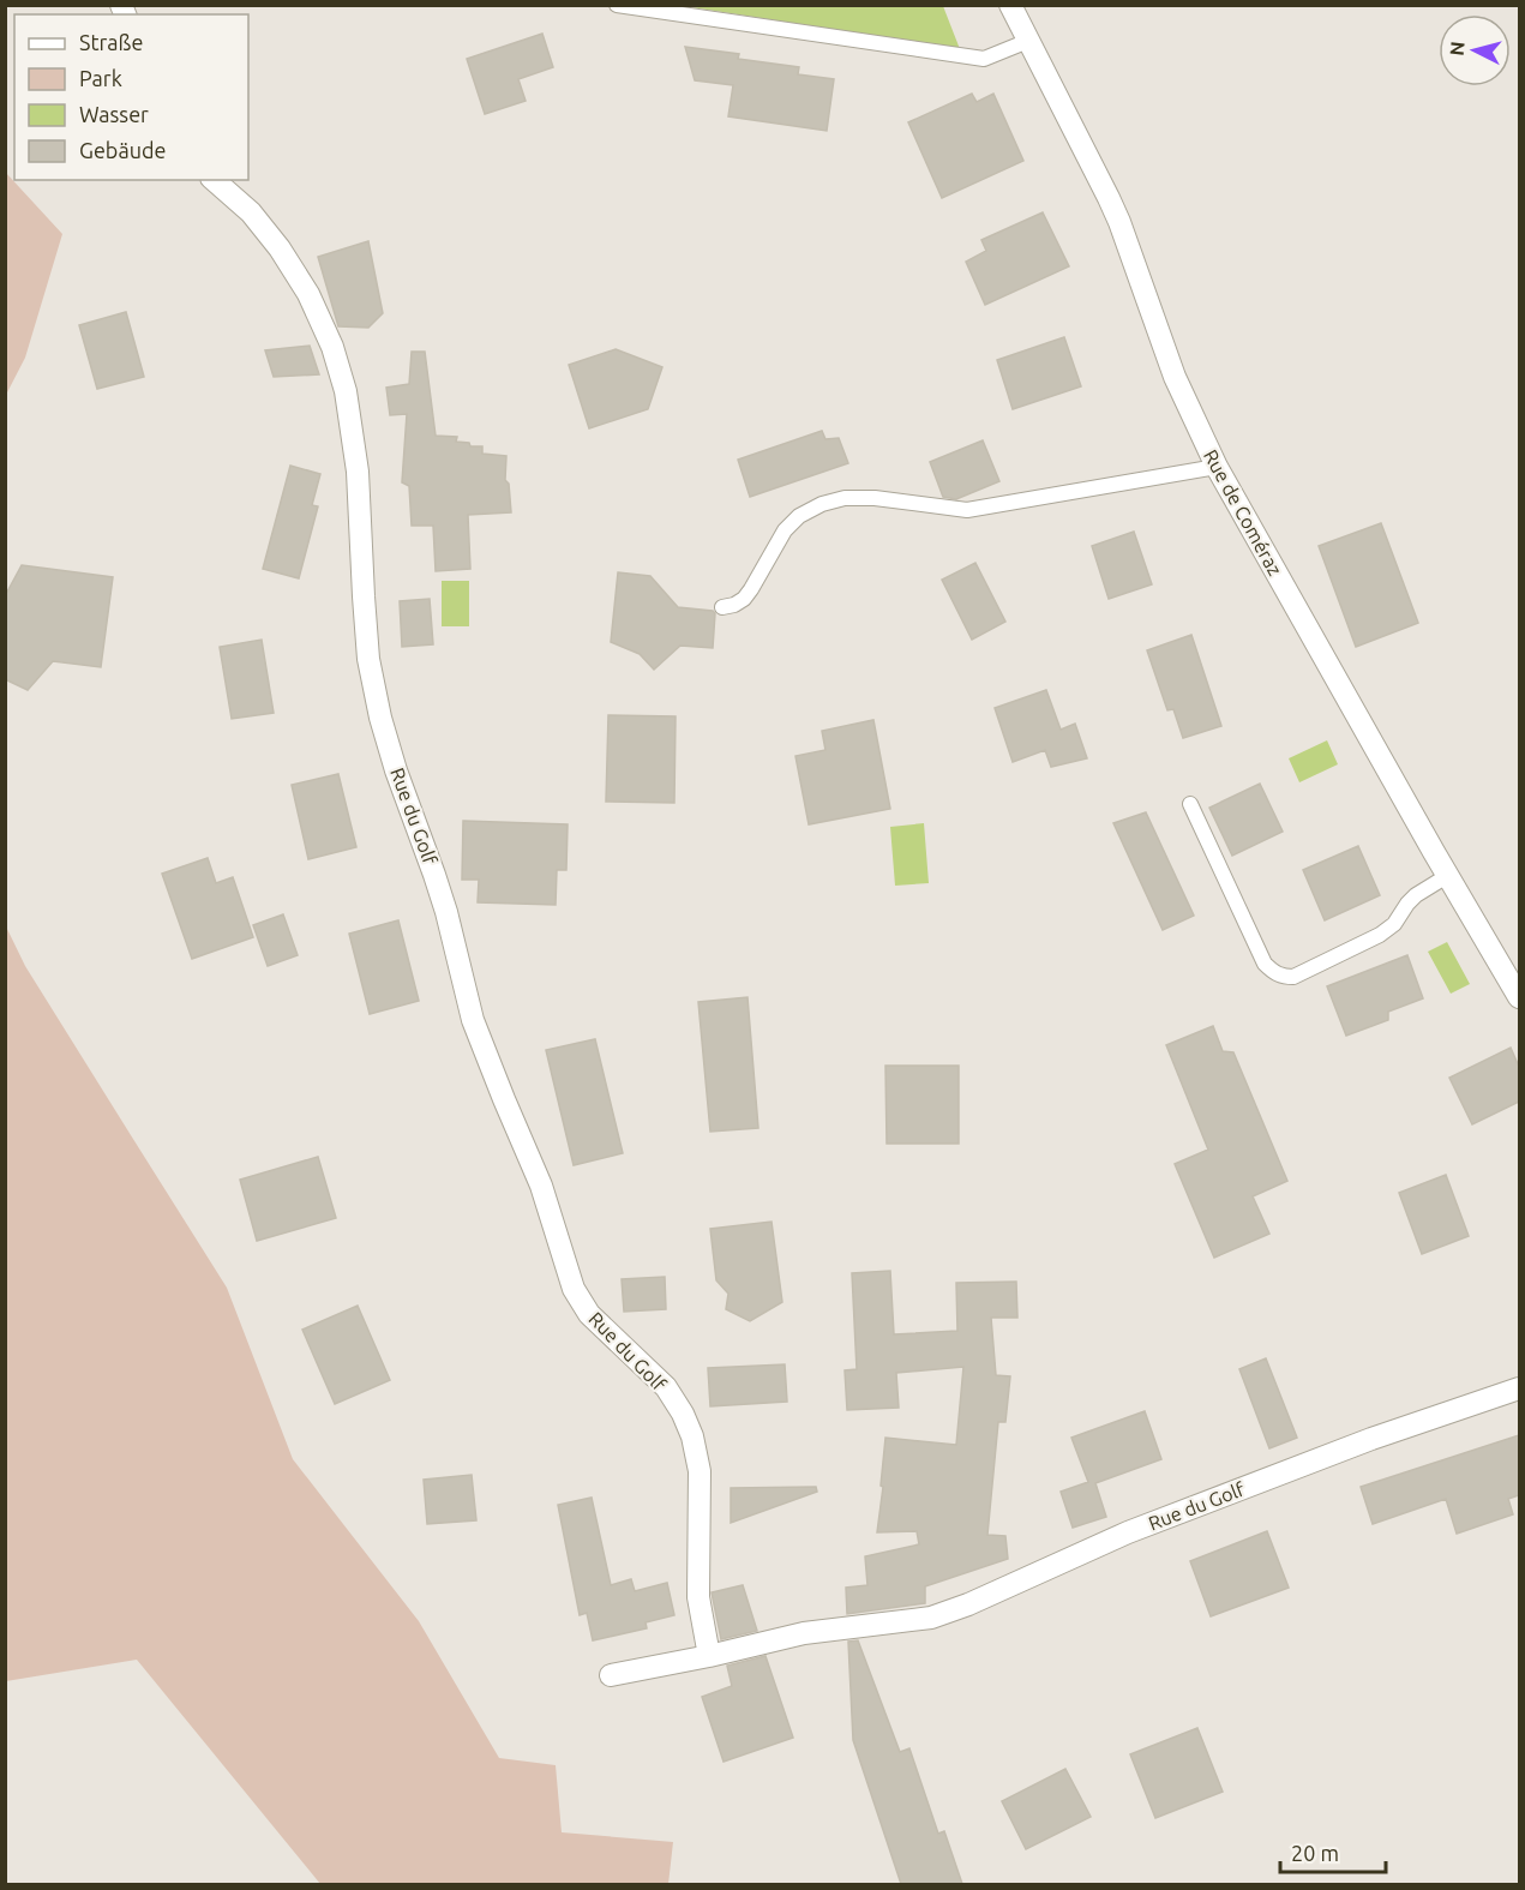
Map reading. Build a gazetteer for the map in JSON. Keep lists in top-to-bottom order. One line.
{"streets":{"street":["Rue de Coméraz","Rue du Golf"]},"legend":["Straße","Park","Wasser","Gebäude"],"scale_bar":"20 m","north":"left"}
